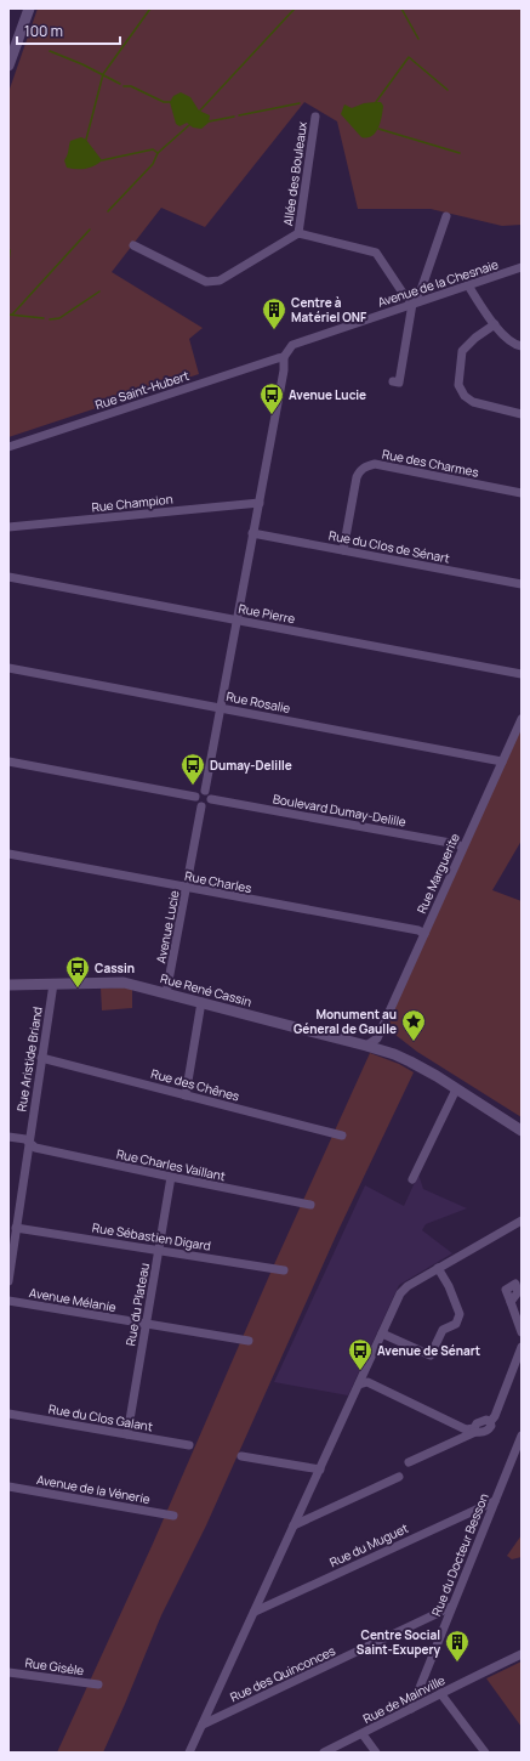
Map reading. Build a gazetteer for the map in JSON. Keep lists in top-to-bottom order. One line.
{"streets":{"main road":["Rue René Cassin"],"street":["Allée des Bouleaux","Avenue de la Chesnaie","Rue Saint-Hubert","Rue des Charmes","Rue Champion","Rue du Clos de Sénart","Rue Pierre","Rue Rosalie","Boulevard Dumay-Delille","Rue Marguerite","Rue Charles","Avenue Lucie","Rue Aristide Briand","Rue des Chênes","Rue Charles Vaillant","Rue Sébastien Digard","Avenue Mélanie","Rue du Plateau","Rue du Clos Galant","Avenue de la Vénerie","Rue du Muguet","Rue du Docteur Besson","Rue Gisèle","Rue des Quinconces","Rue de Mainville"]},"crossings":[["Avenue de la Chesnaie","Rue Saint-Hubert"],["Rue des Charmes","Rue du Clos de Sénart"],["Rue Rosalie","Rue Marguerite"],["Boulevard Dumay-Delille","Rue Marguerite"],["Boulevard Dumay-Delille","Avenue Lucie"],["Rue Marguerite","Rue Charles"],["Rue Marguerite","Rue René Cassin"],["Rue Charles","Avenue Lucie"],["Avenue Lucie","Rue René Cassin"],["Rue René Cassin","Rue Aristide Briand"],["Rue Aristide Briand","Rue des Chênes"],["Rue Aristide Briand","Rue Charles Vaillant"],["Rue Aristide Briand","Rue Sébastien Digard"],["Rue Charles Vaillant","Rue du Plateau"],["Rue Sébastien Digard","Rue du Plateau"],["Avenue Mélanie","Rue du Plateau"],["Rue du Plateau","Rue du Clos Galant"],["Rue du Muguet","Rue du Docteur Besson"],["Rue du Docteur Besson","Rue des Quinconces"],["Rue du Docteur Besson","Rue de Mainville"]],"places":{"building":["Centre à Matériel ONF","Centre Social Saint-Exupery"],"bus stop":["Avenue Lucie","Dumay-Delille","Cassin","Avenue de Sénart"],"place":["Monument au Géneral de Gaulle"]},"scale_bar":"100 m"}
